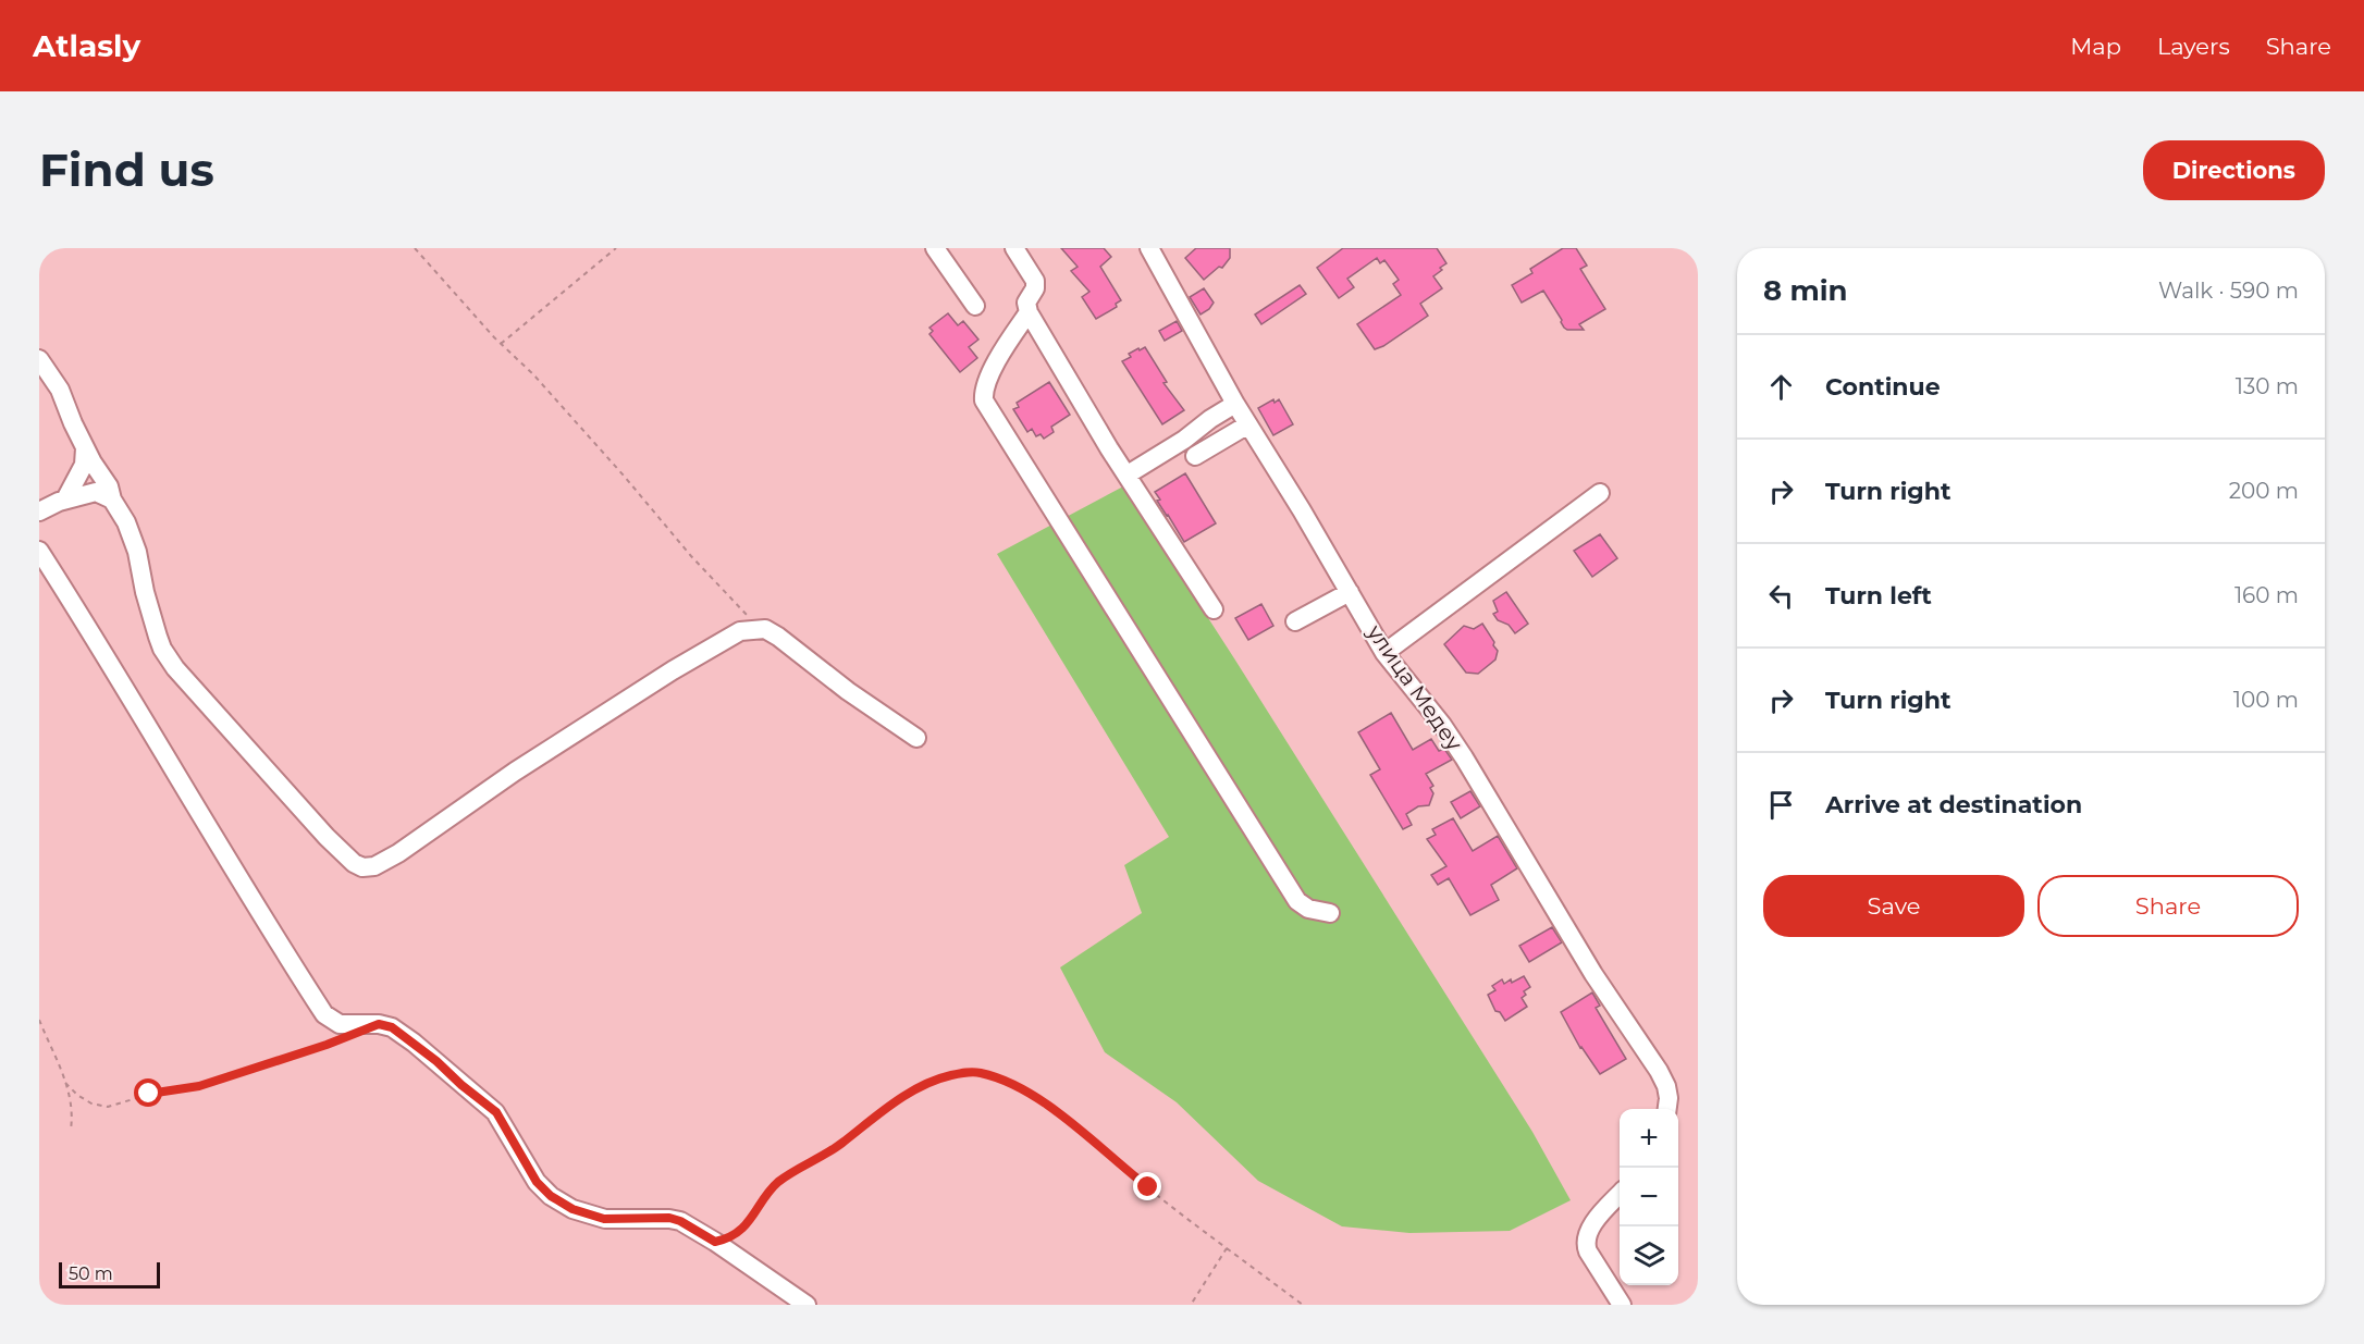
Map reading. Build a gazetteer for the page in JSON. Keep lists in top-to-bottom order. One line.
{"streets":{"street":["улица Медеу"]},"scale_bar":"50 m","page":{"header":"Atlasly","nav":["Map","Layers","Share"],"buttons":["Directions",["Save","Share"]],"title":"Find us","heading":["8 min","Walk · 590 m"],"list":[["Continue","130 m"],["Turn right","200 m"],["Turn left","160 m"],["Turn right","100 m"],"Arrive at destination"],"map_buttons":["+","−"],"scale":"50 m"}}
